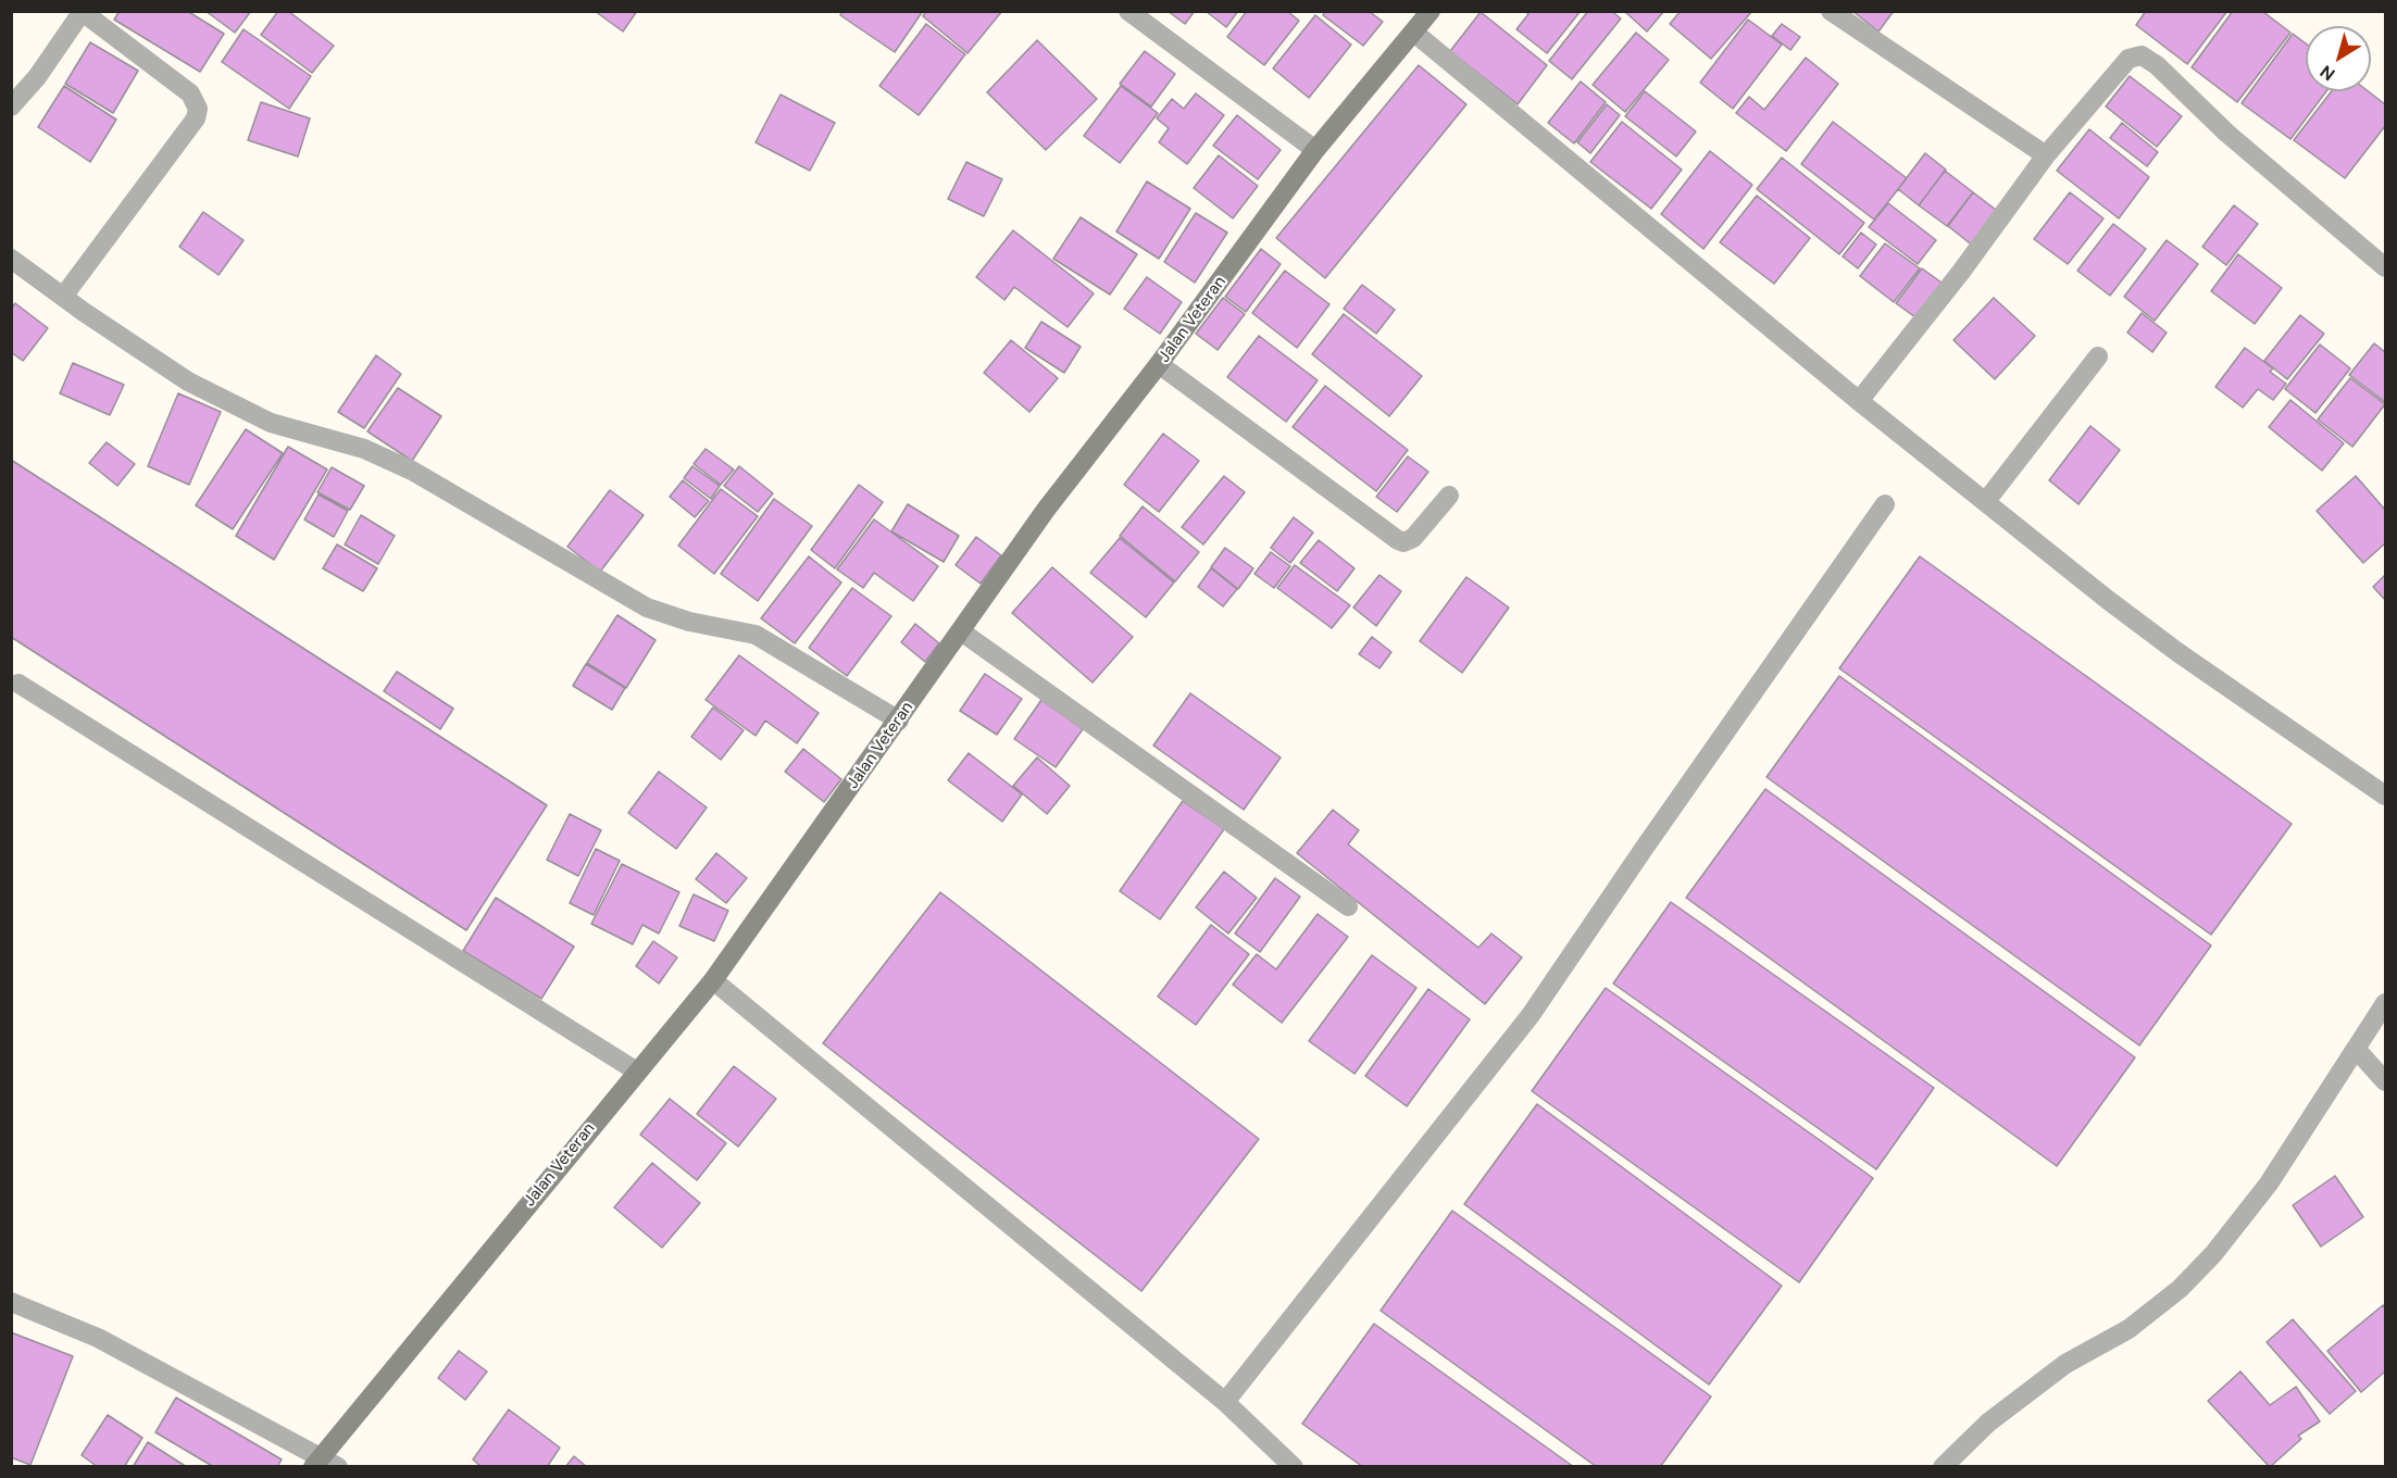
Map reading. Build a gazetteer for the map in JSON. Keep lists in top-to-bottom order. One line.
{"streets":{"main road":["Jalan Veteran"]},"north":"bottom left"}
